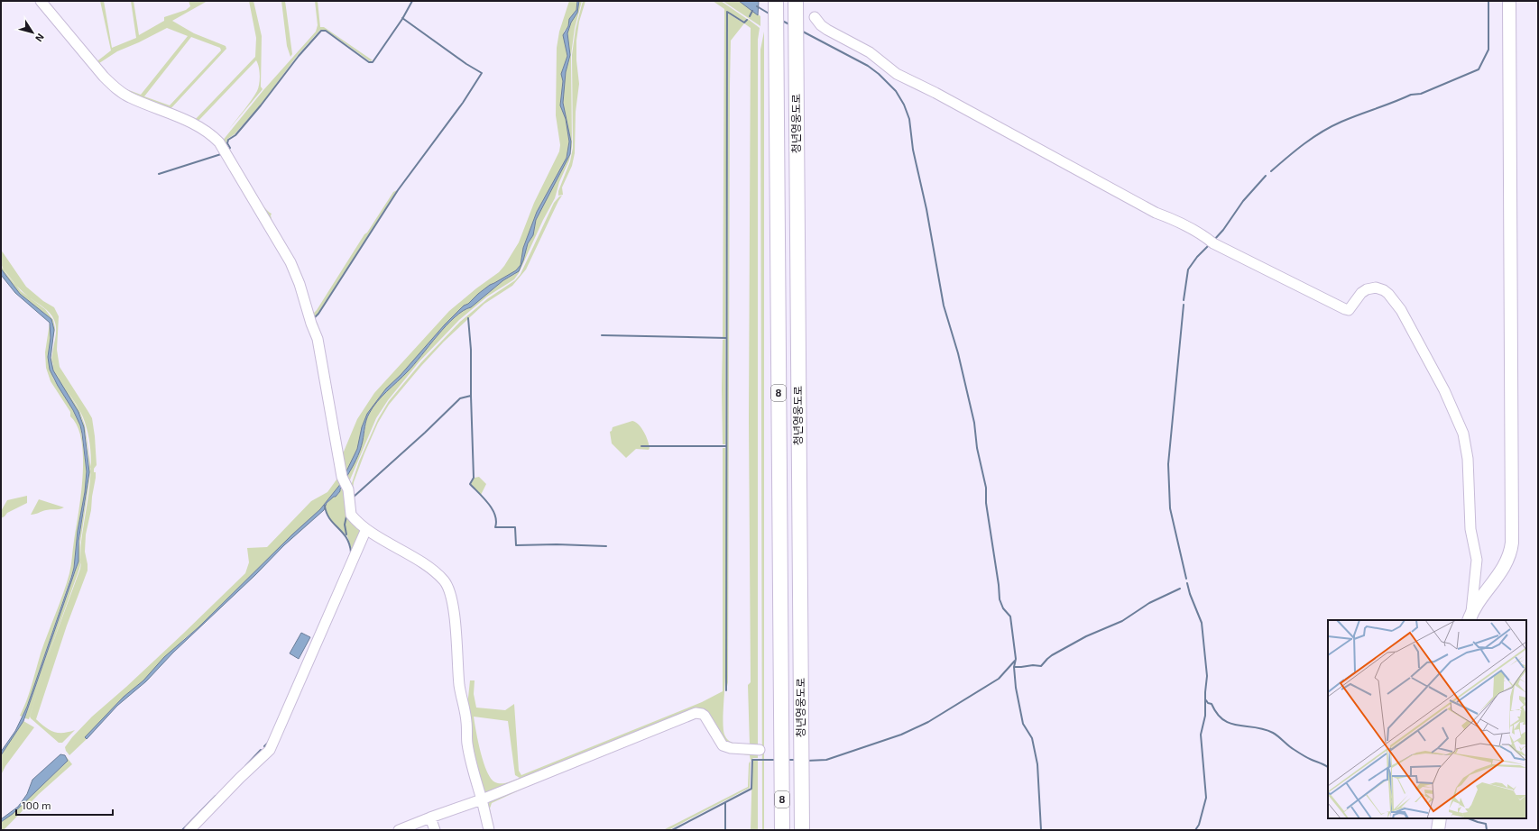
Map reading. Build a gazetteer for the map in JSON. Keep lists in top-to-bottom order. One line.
{"streets":{"highway":["청년영웅도로","8"]},"scale_bar":"100 m","north":"bottom right"}
